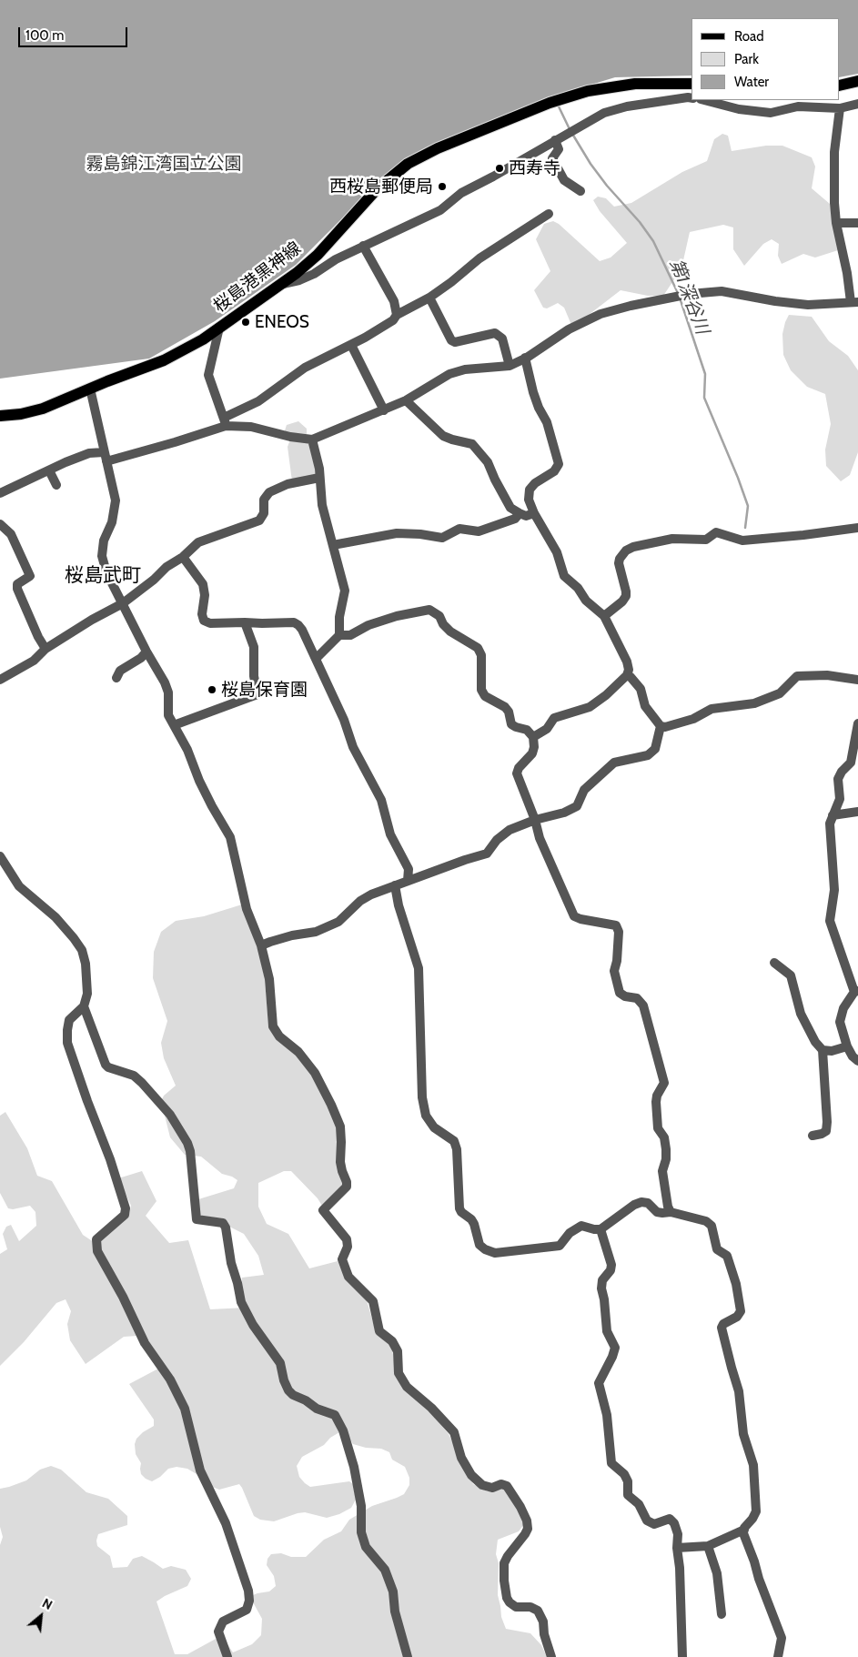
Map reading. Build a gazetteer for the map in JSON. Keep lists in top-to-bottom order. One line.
{"streets":{"main road":["桜島港黒神線"]},"districts":["桜島武町"],"water":["第1深谷川"],"parks":["霧島錦江湾国立公園"],"places":["西寿寺","西桜島郵便局","ENEOS","桜島保育園"],"legend":["Road","Park","Water"],"scale_bar":"100 m","north":"top right"}
